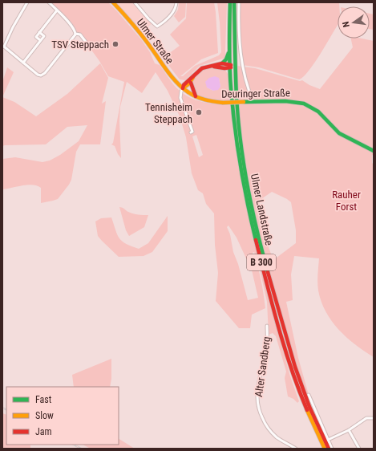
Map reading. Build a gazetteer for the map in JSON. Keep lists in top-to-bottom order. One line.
{"streets":{"main road":["Ulmer Straße","Deuringer Straße","Ulmer Landstraße","B 300"],"street":["Alter Sandberg"]},"crossings":[["Ulmer Straße","Deuringer Straße"]],"parks":["Rauher Forst"],"places":["TSV Steppach","Tennisheim Steppach"],"legend":["Fast","Slow","Jam"],"north":"left"}
